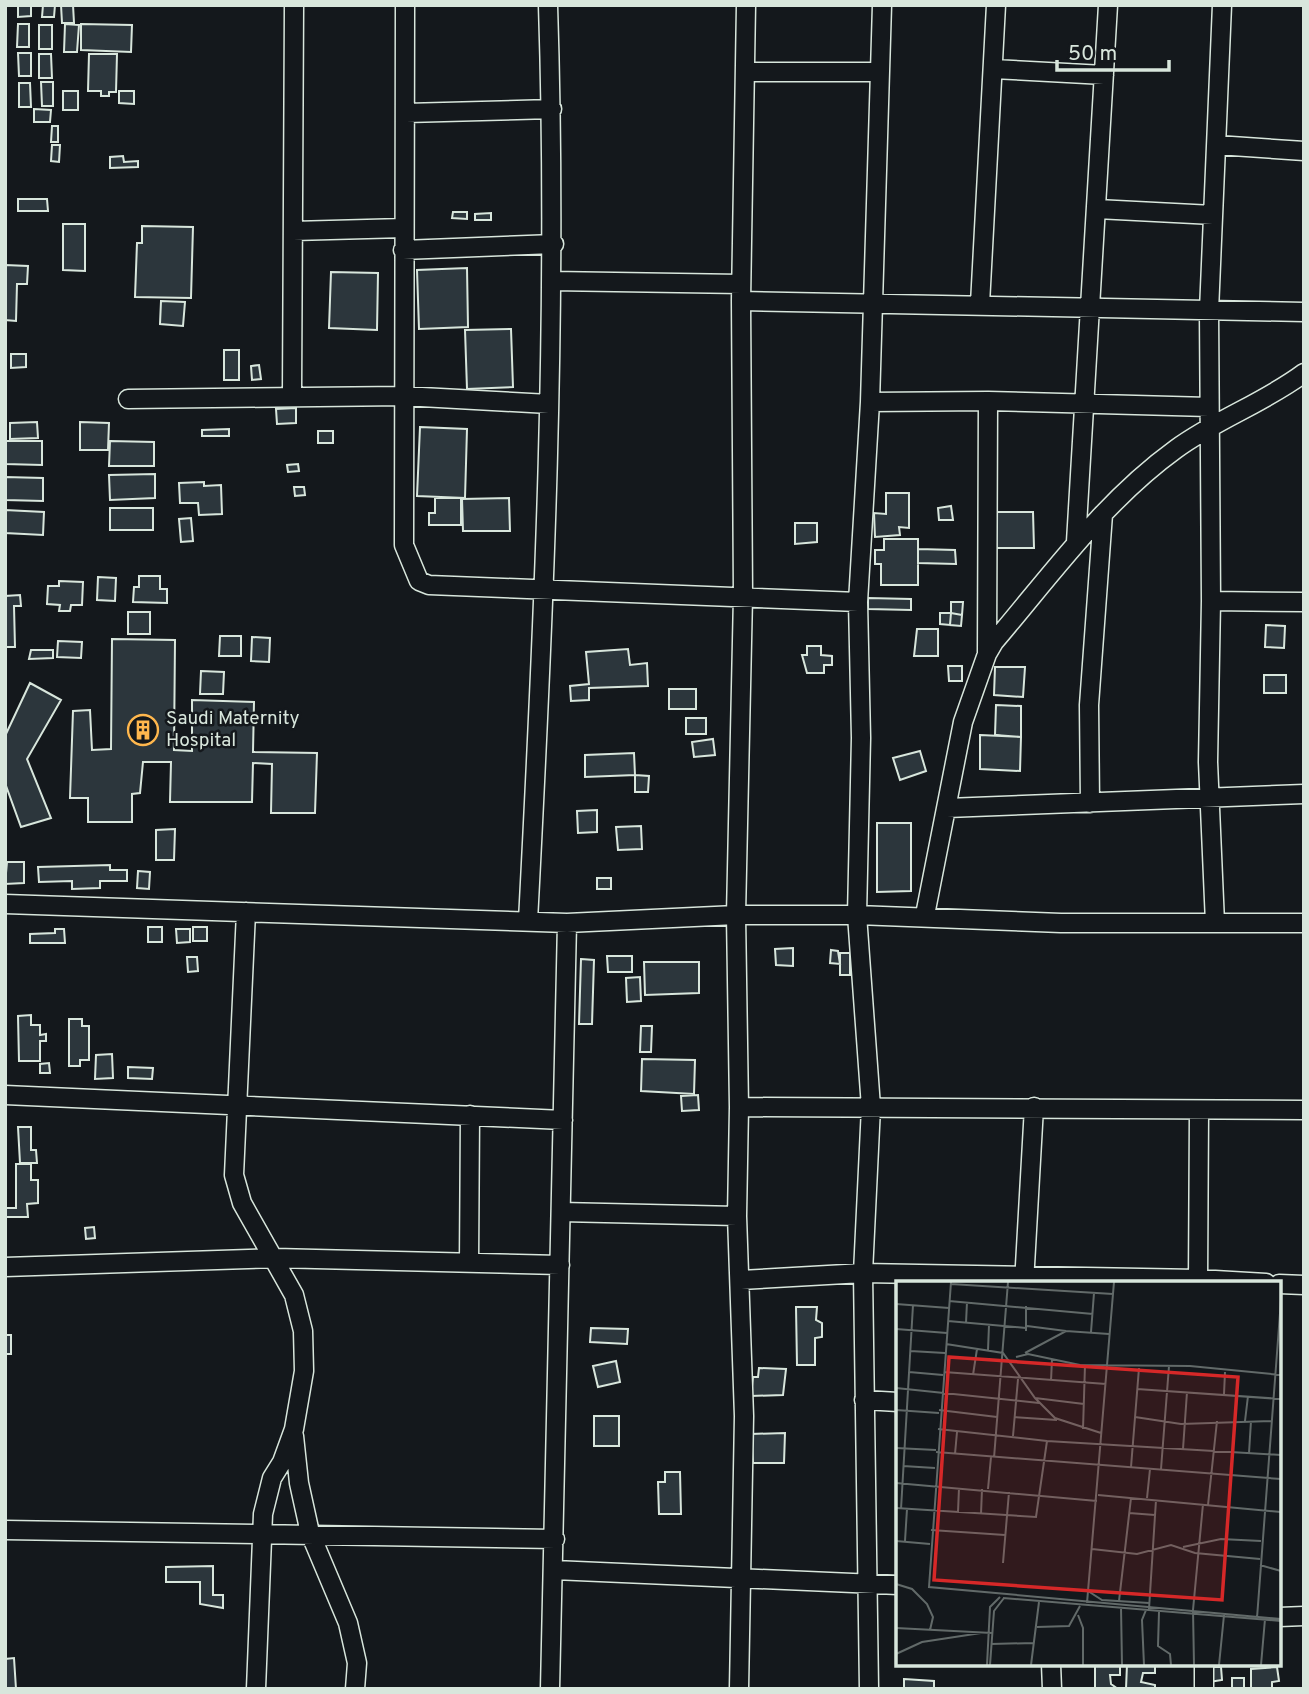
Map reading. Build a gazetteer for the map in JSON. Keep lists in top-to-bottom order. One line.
{"places":{"building":["Saudi Maternity Hospital"]},"scale_bar":"50 m"}
